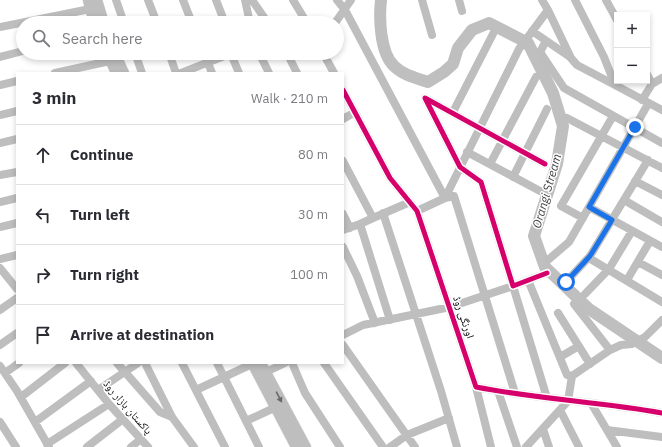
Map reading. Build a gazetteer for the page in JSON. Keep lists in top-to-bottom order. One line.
{"streets":{"street":["اورنگی روڈ","پاکستان بازار روڈ"]},"water":["Orangi Stream"],"page":{"map_buttons":["+","−"],"search":"Search here","heading":["3 min","Walk · 210 m"],"list":[["Continue","80 m"],["Turn left","30 m"],["Turn right","100 m"],"Arrive at destination"]}}
